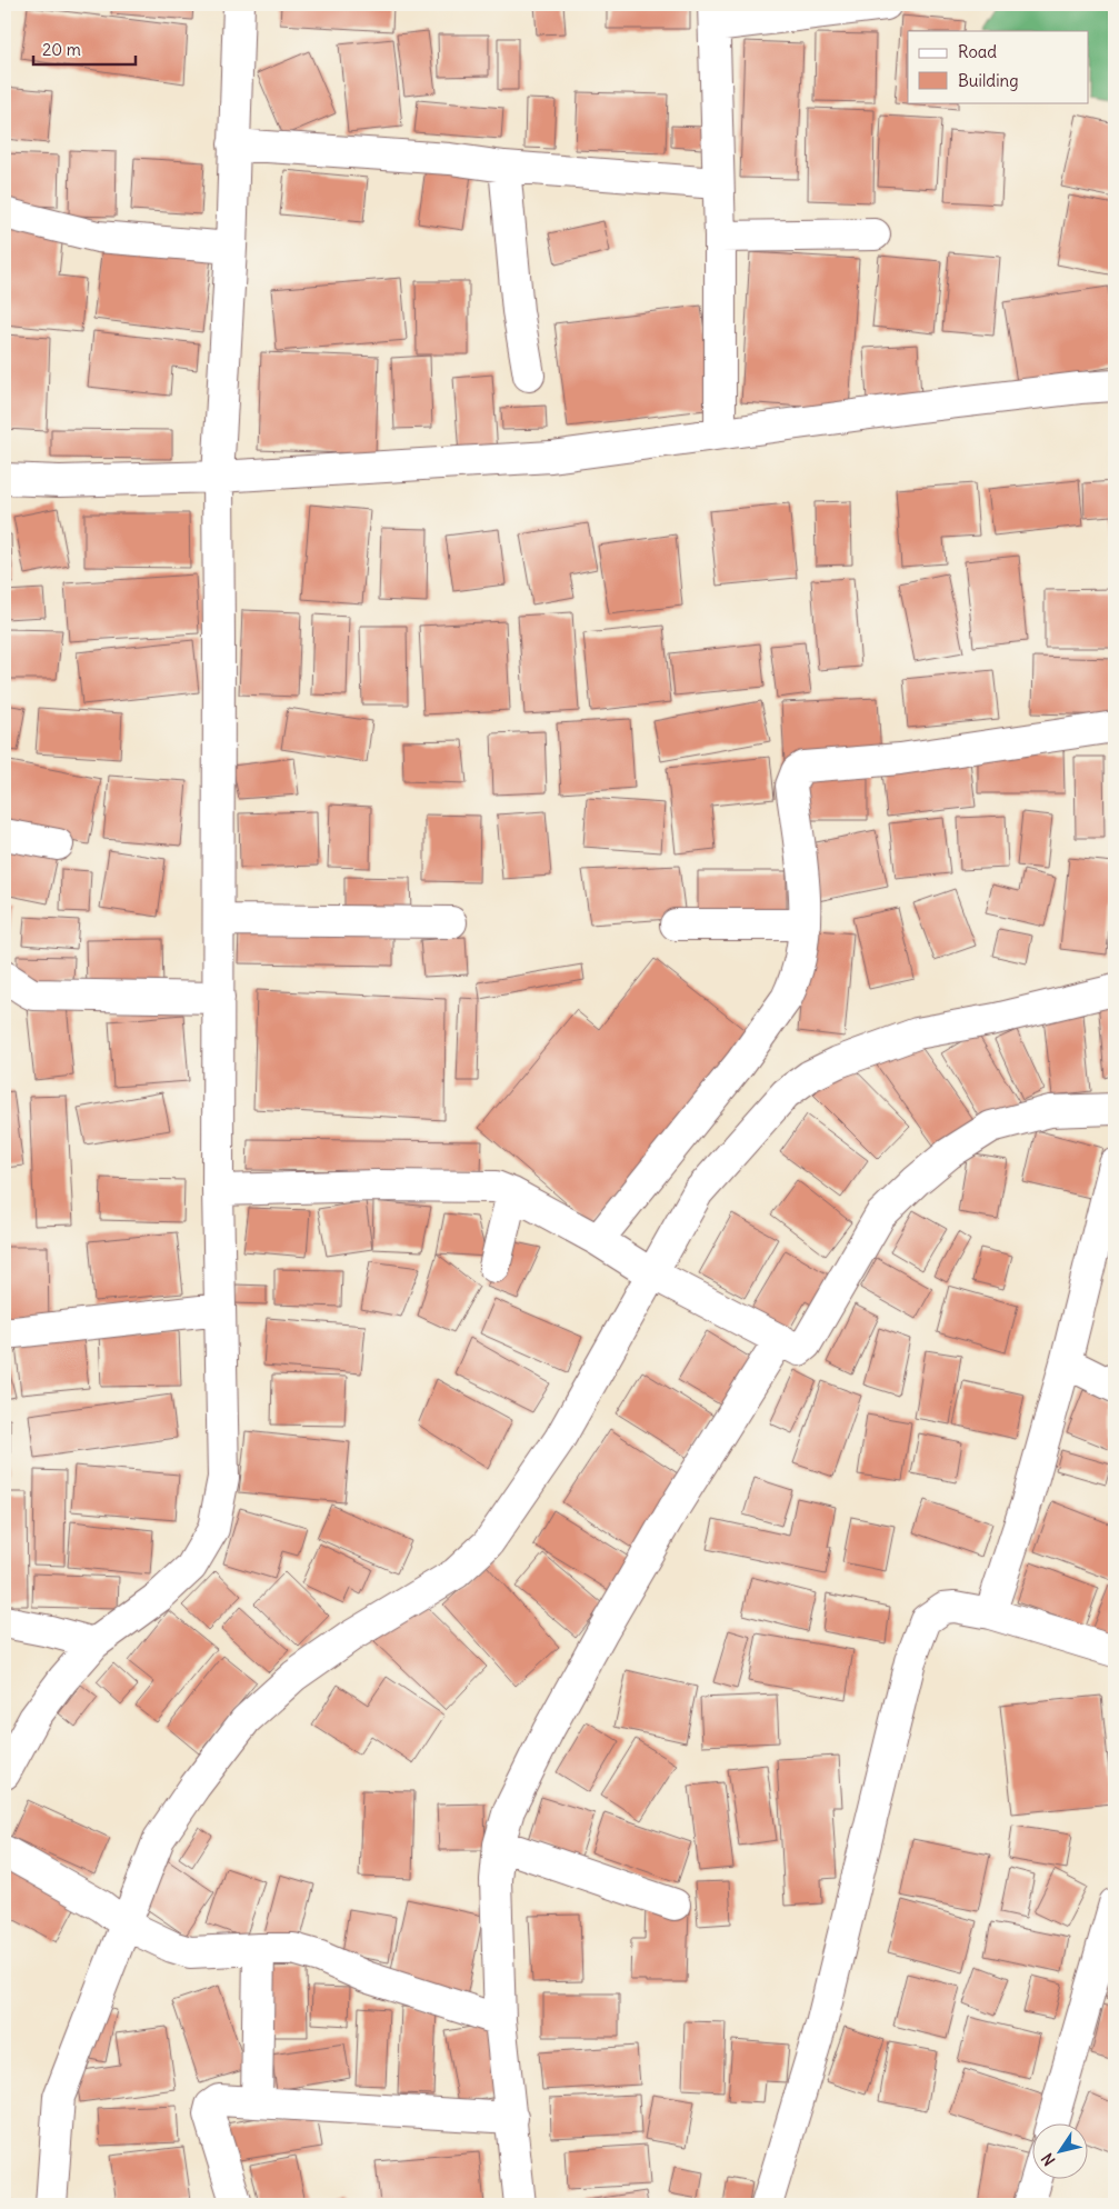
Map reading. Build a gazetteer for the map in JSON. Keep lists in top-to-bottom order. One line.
{"legend":["Road","Building"],"scale_bar":"20 m","north":"bottom left"}
